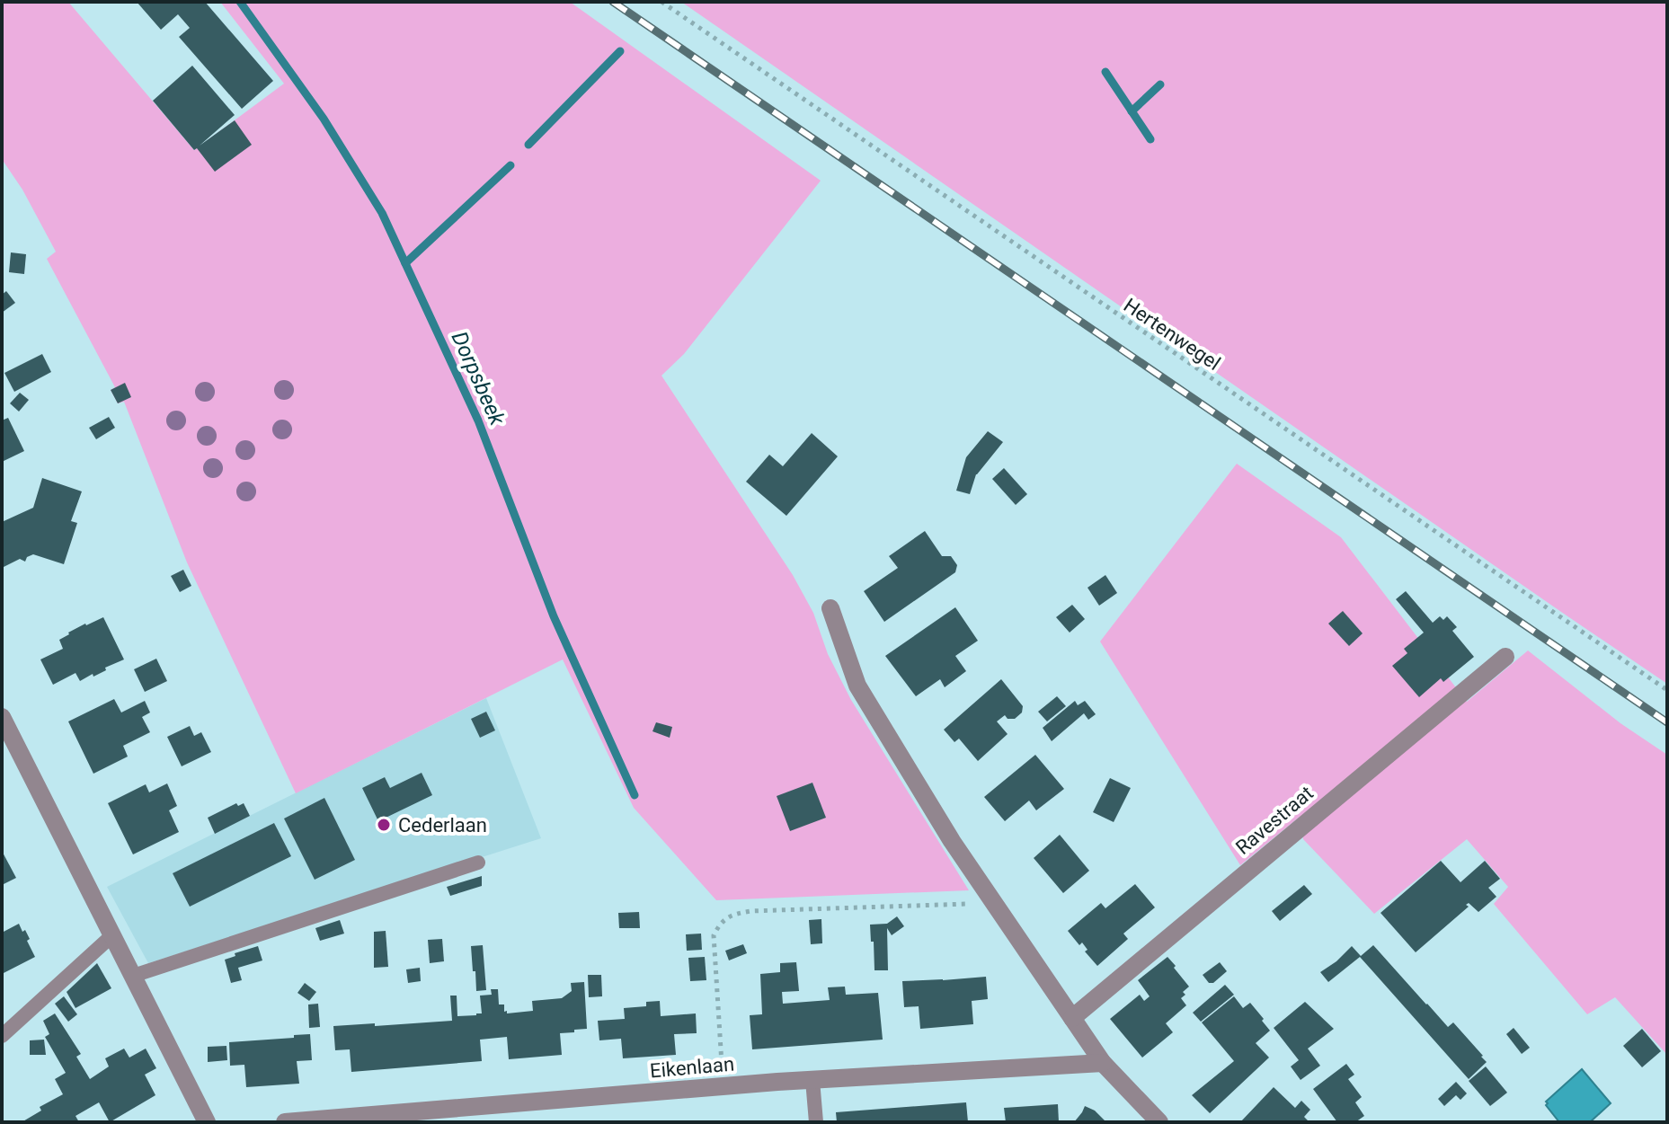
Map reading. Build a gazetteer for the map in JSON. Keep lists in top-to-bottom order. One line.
{"streets":{"street":["Ravestraat","Eikenlaan"],"path":["Hertenwegel"]},"water":["Dorpsbeek"],"places":["Cederlaan"]}
